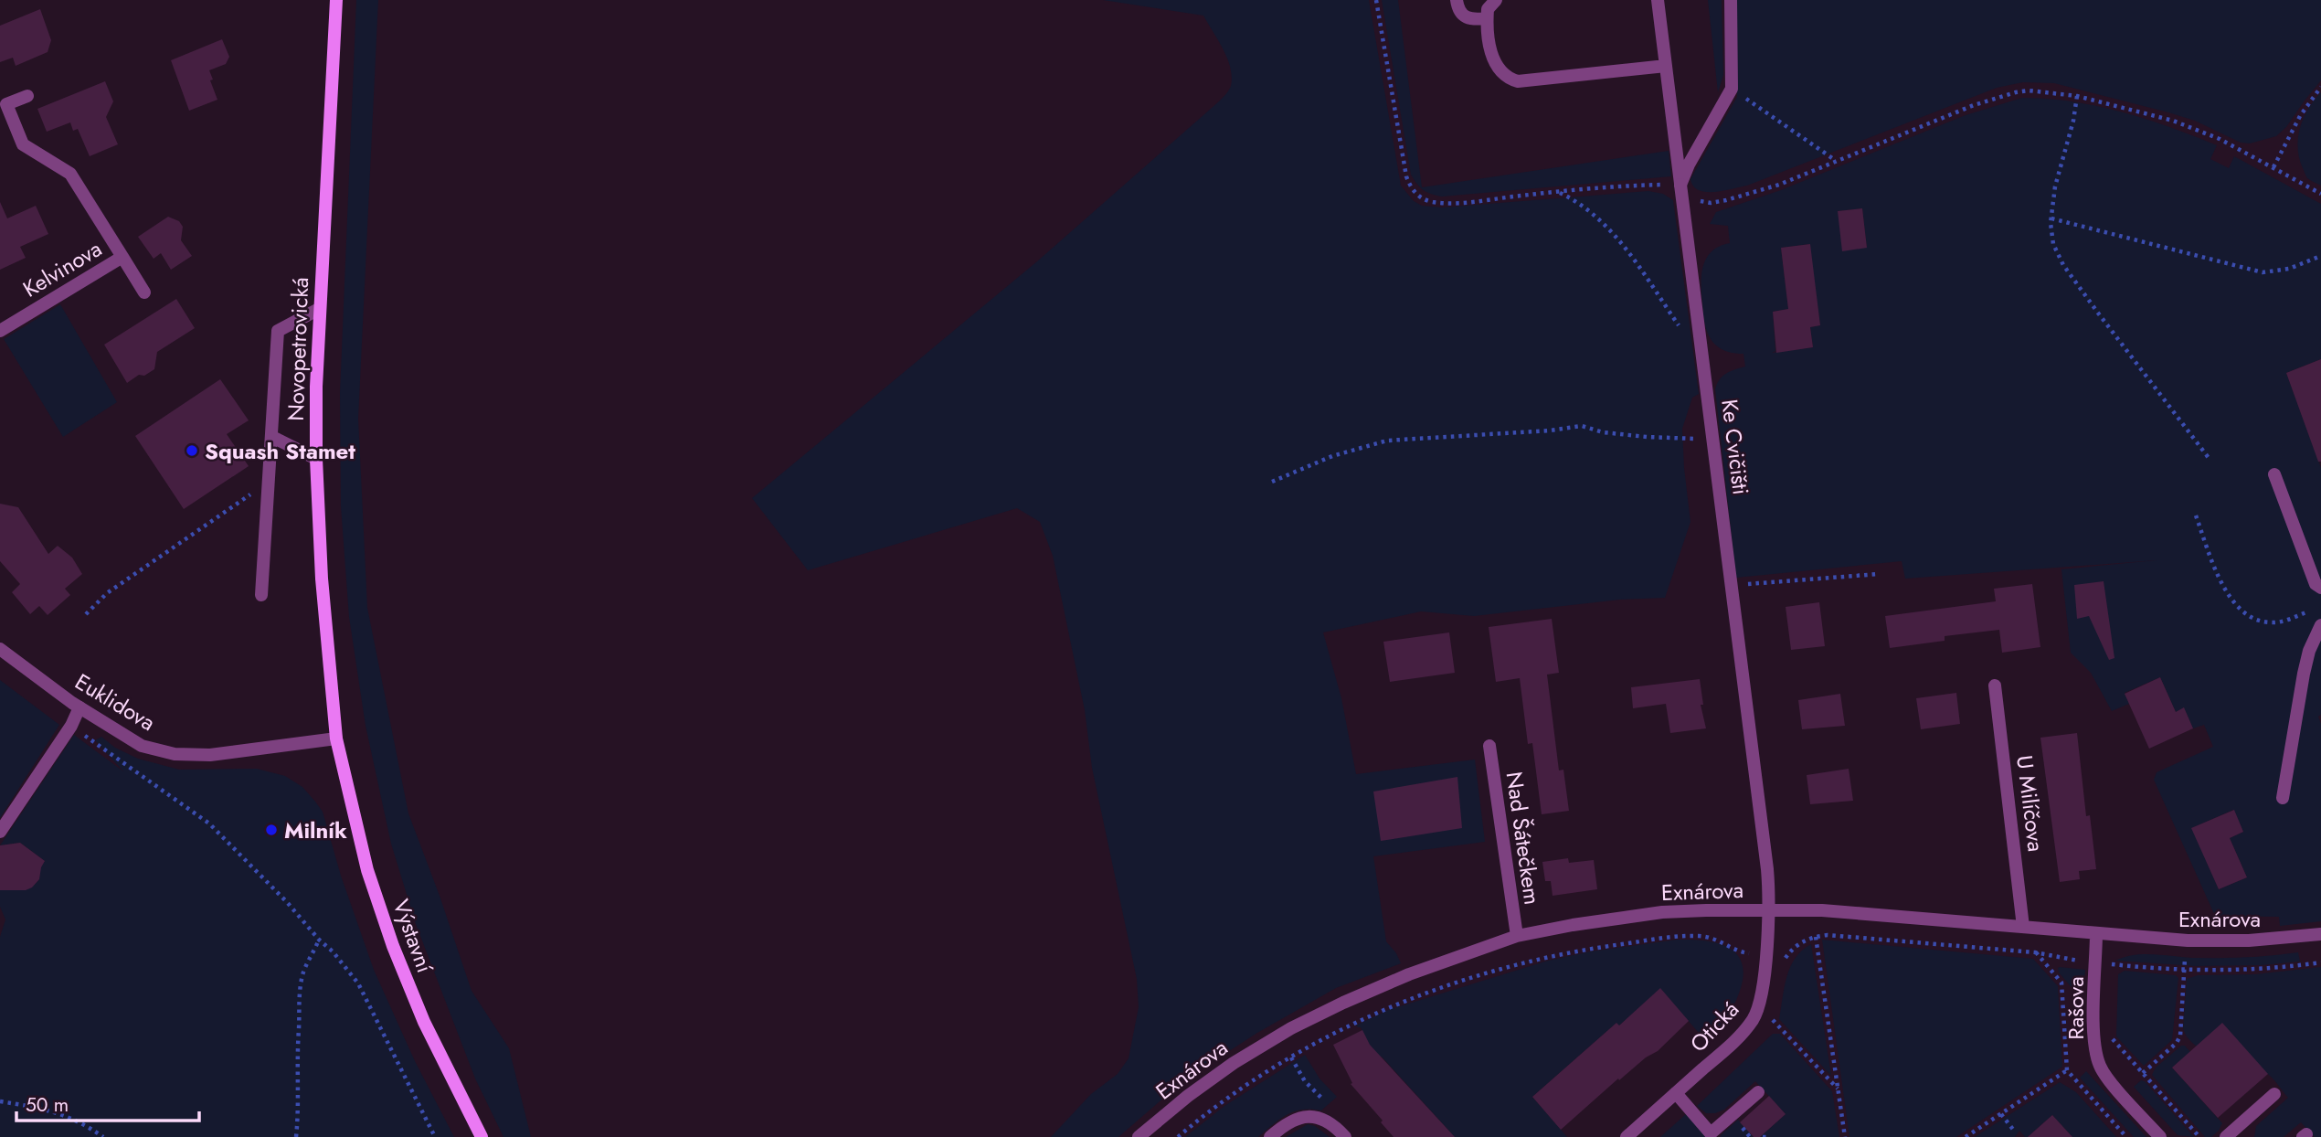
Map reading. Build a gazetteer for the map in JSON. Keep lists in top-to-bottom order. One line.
{"streets":{"main road":["Novopetrovická","Výstavní"],"street":["Kelvinova","Ke Cvičišti","Euklidova","U Milíčova","Nad Šátečkem","Exnárova","Rašova","Otická"]},"crossings":[["Novopetrovická","Euklidova"],["Novopetrovická","Výstavní"],["Ke Cvičišti","Exnárova"],["Ke Cvičišti","Otická"],["Euklidova","Výstavní"],["U Milíčova","Exnárova"],["Nad Šátečkem","Exnárova"],["Exnárova","Rašova"],["Exnárova","Otická"]],"places":["Squash Stamet","Milník"],"scale_bar":"50 m"}
